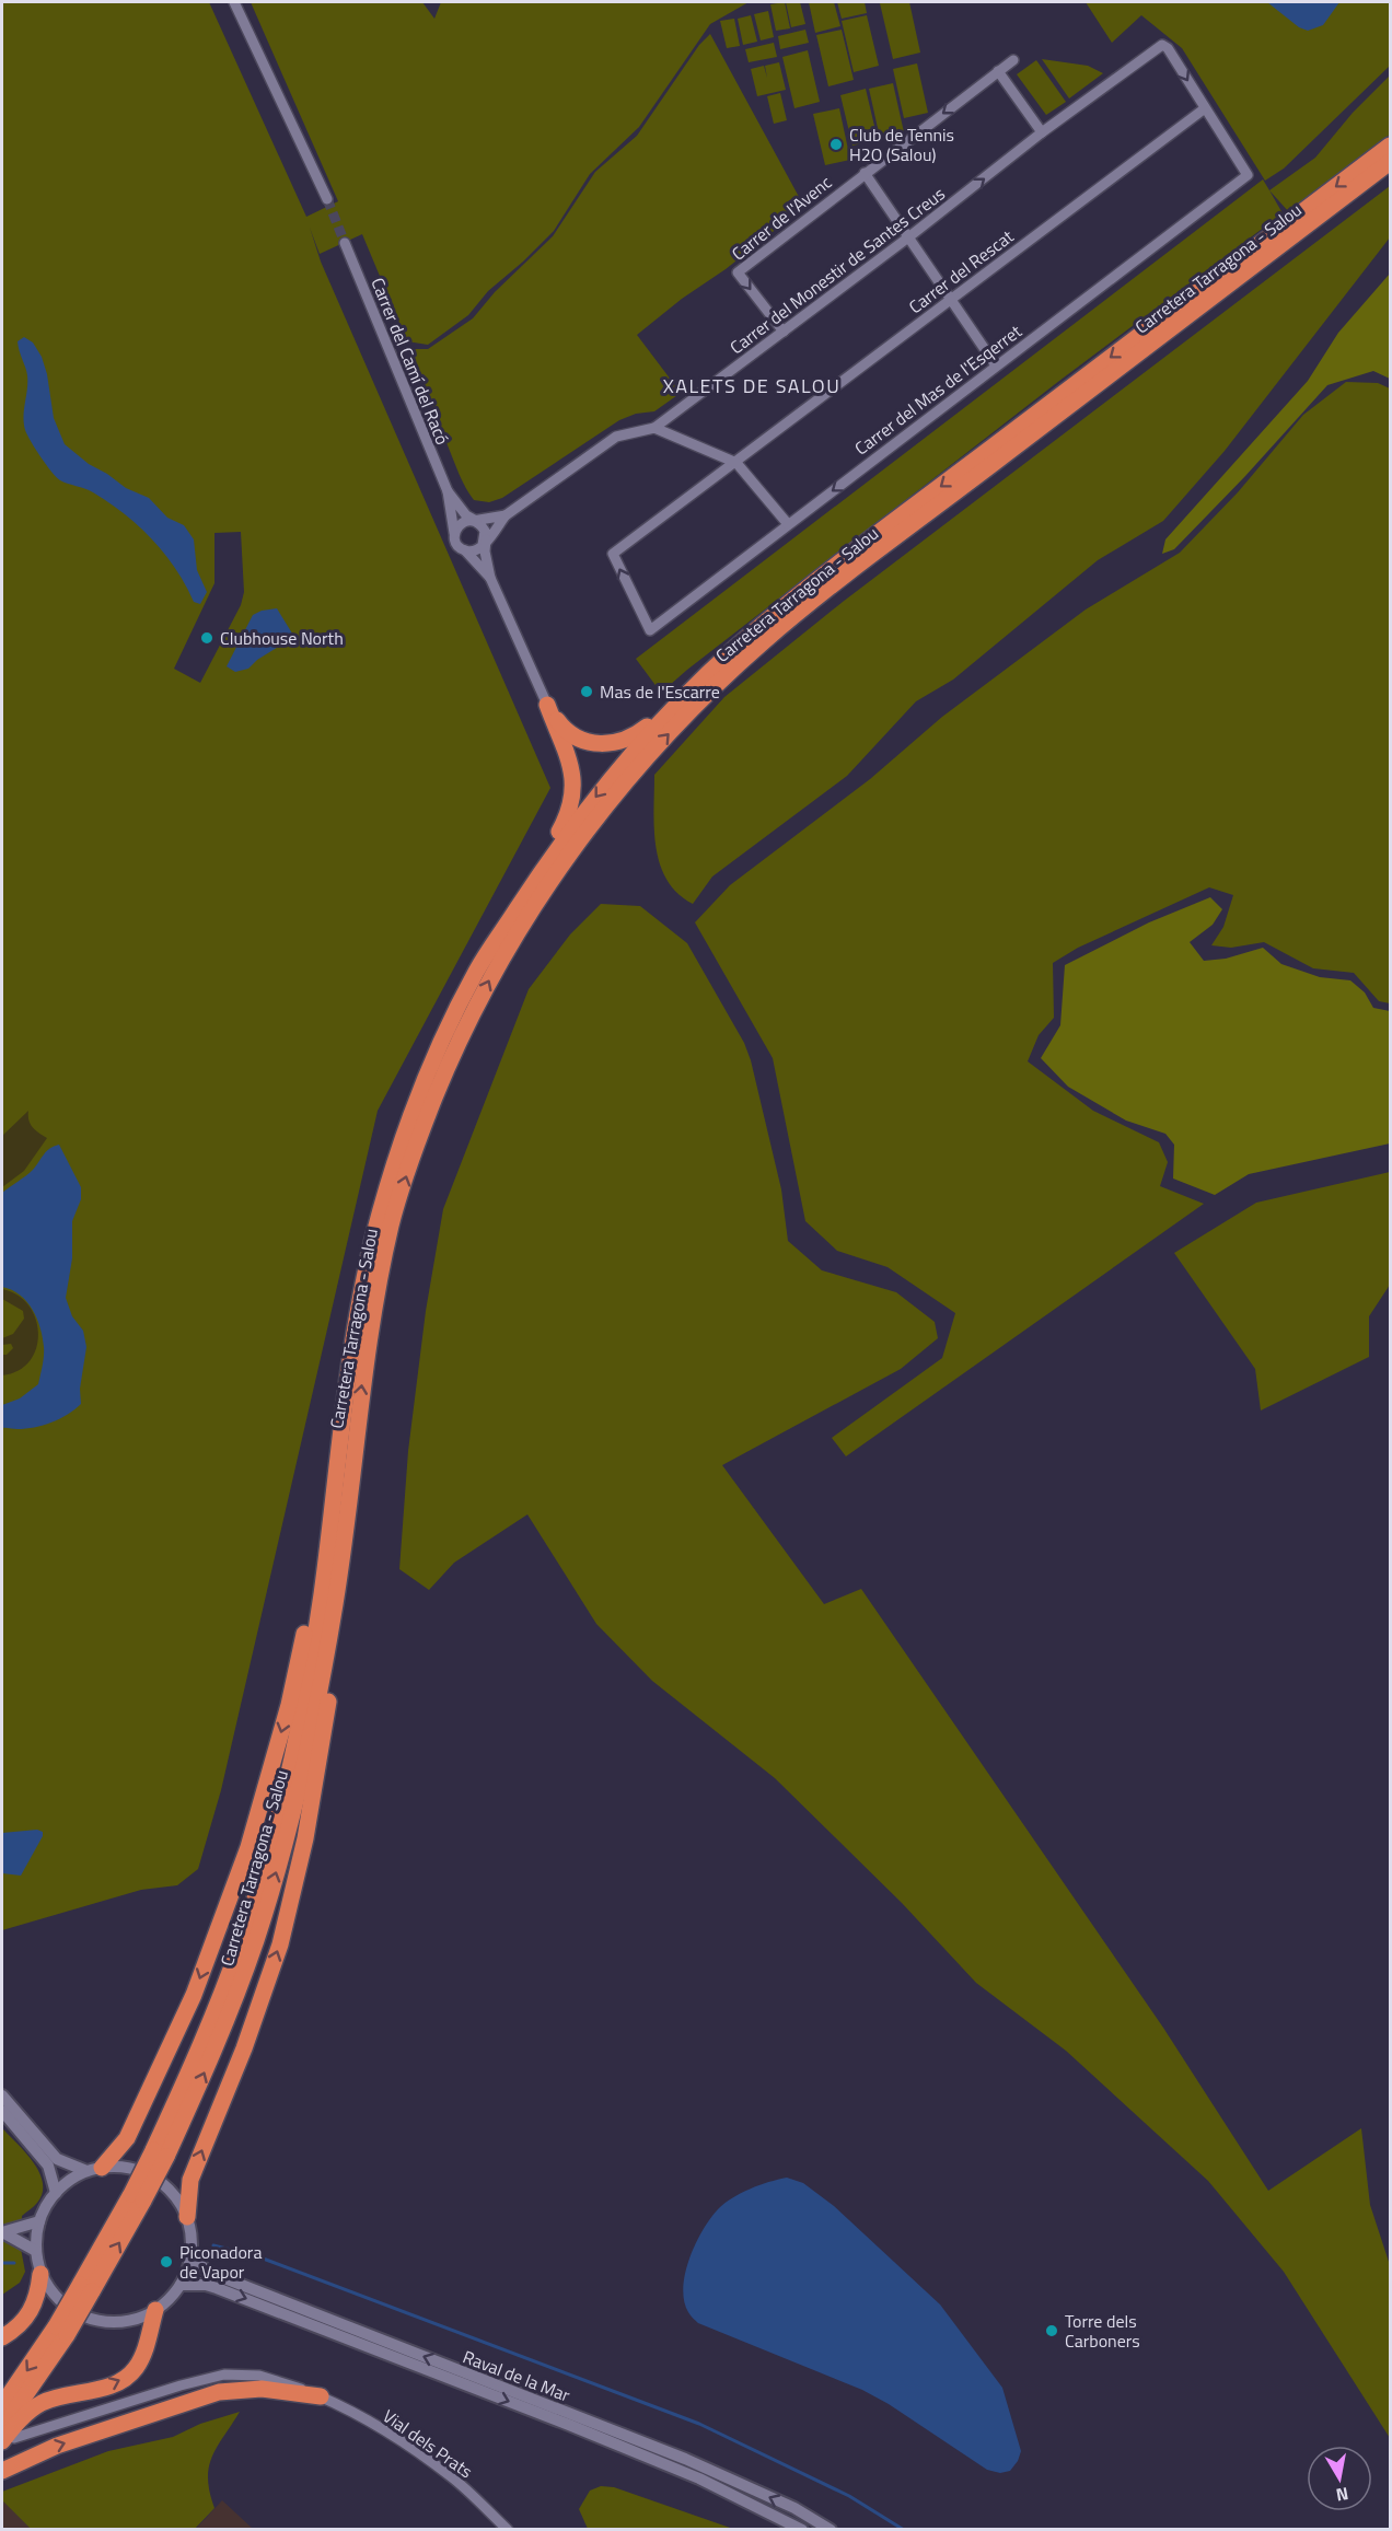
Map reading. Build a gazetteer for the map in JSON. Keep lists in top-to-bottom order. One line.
{"streets":{"highway":["Carretera Tarragona - Salou"],"street":["Carrer de l'Avenc","Carrer del Monestir de Santes Creus","Carrer del Rescat","Carrer del Camí del Racó","Carrer del Mas de l'Esqerret","Raval de la Mar","Vial dels Prats"]},"crossings":[["Carrer de l'Avenc","Carrer del Monestir de Santes Creus"],["Carrer del Monestir de Santes Creus","Carrer del Rescat"],["Carrer del Monestir de Santes Creus","Carrer del Mas de l'Esqerret"],["Carrer del Rescat","Carrer del Mas de l'Esqerret"]],"one_way":["Carrer de l'Avenc","Carrer del Monestir de Santes Creus"],"districts":["XALETS DE SALOU"],"places":["Club de Tennis H2O (Salou)","Clubhouse North","Mas de l'Escarre","Piconadora de Vapor","Torre dels Carboners"],"north":"bottom"}
